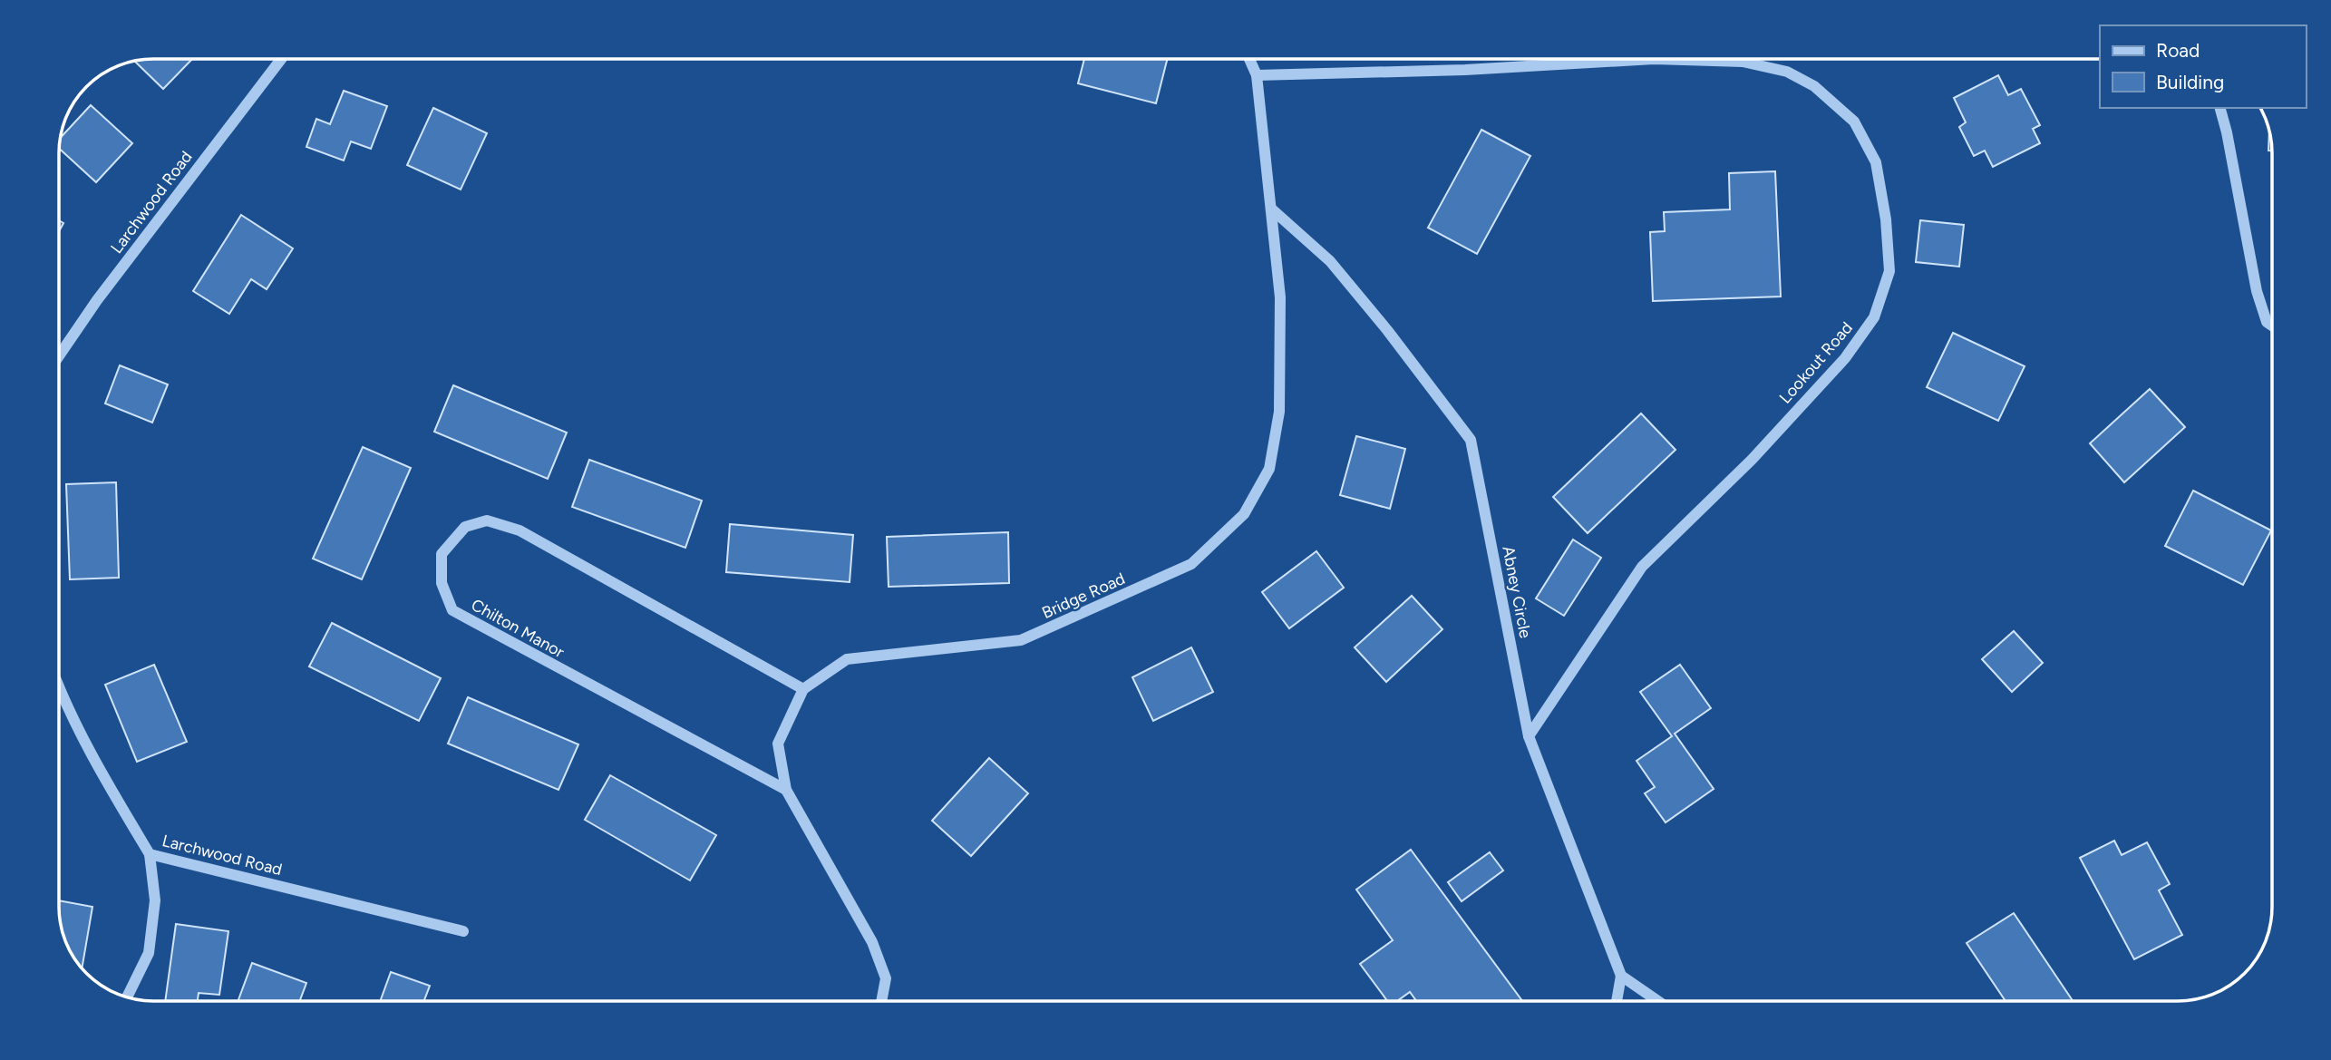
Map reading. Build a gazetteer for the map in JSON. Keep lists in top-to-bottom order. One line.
{"streets":{"street":["Larchwood Road","Lookout Road","Abney Circle","Bridge Road","Chilton Manor"]},"crossings":[["Lookout Road","Abney Circle"],["Lookout Road","Bridge Road"],["Abney Circle","Bridge Road"],["Bridge Road","Chilton Manor"]],"legend":["Road","Building"]}
